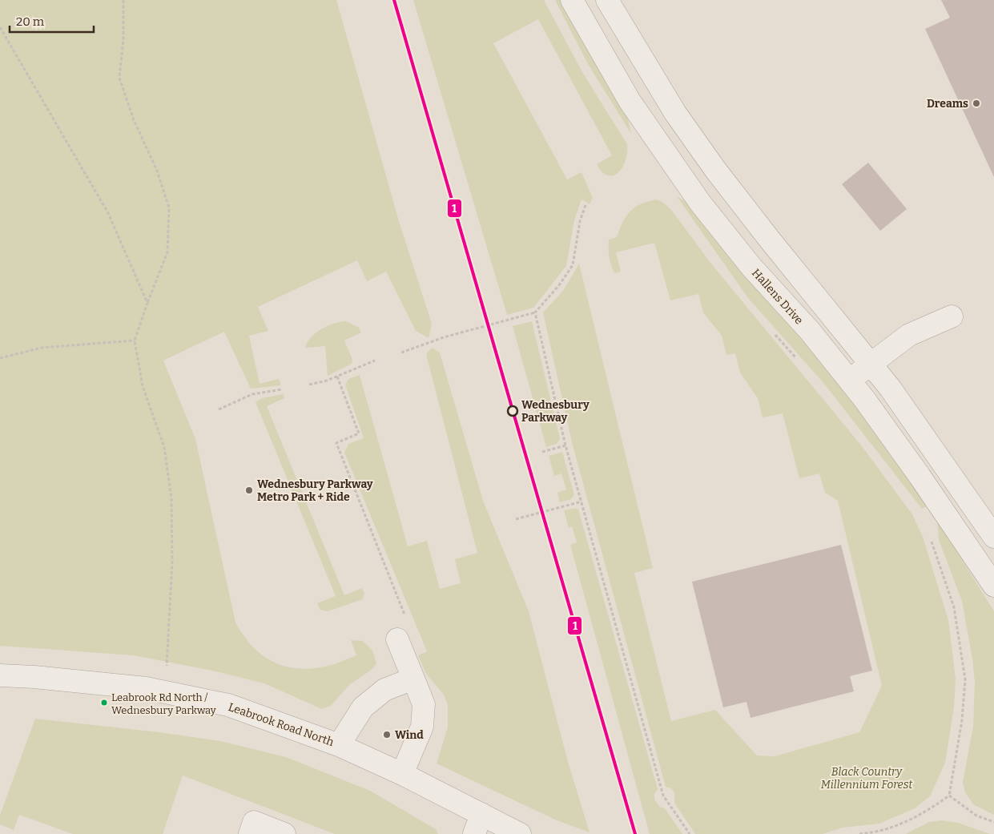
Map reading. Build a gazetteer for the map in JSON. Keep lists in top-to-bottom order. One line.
{"streets":{"street":["Hallens Drive","Leabrook Road North"]},"parks":["Black Country Millennium Forest"],"places":["Dreams","Wednesbury Parkway","Wednesbury Parkway Metro Park + Ride","Leabrook Rd North / Wednesbury Parkway","Wind"],"lines":["transit line 1"],"scale_bar":"20 m"}
